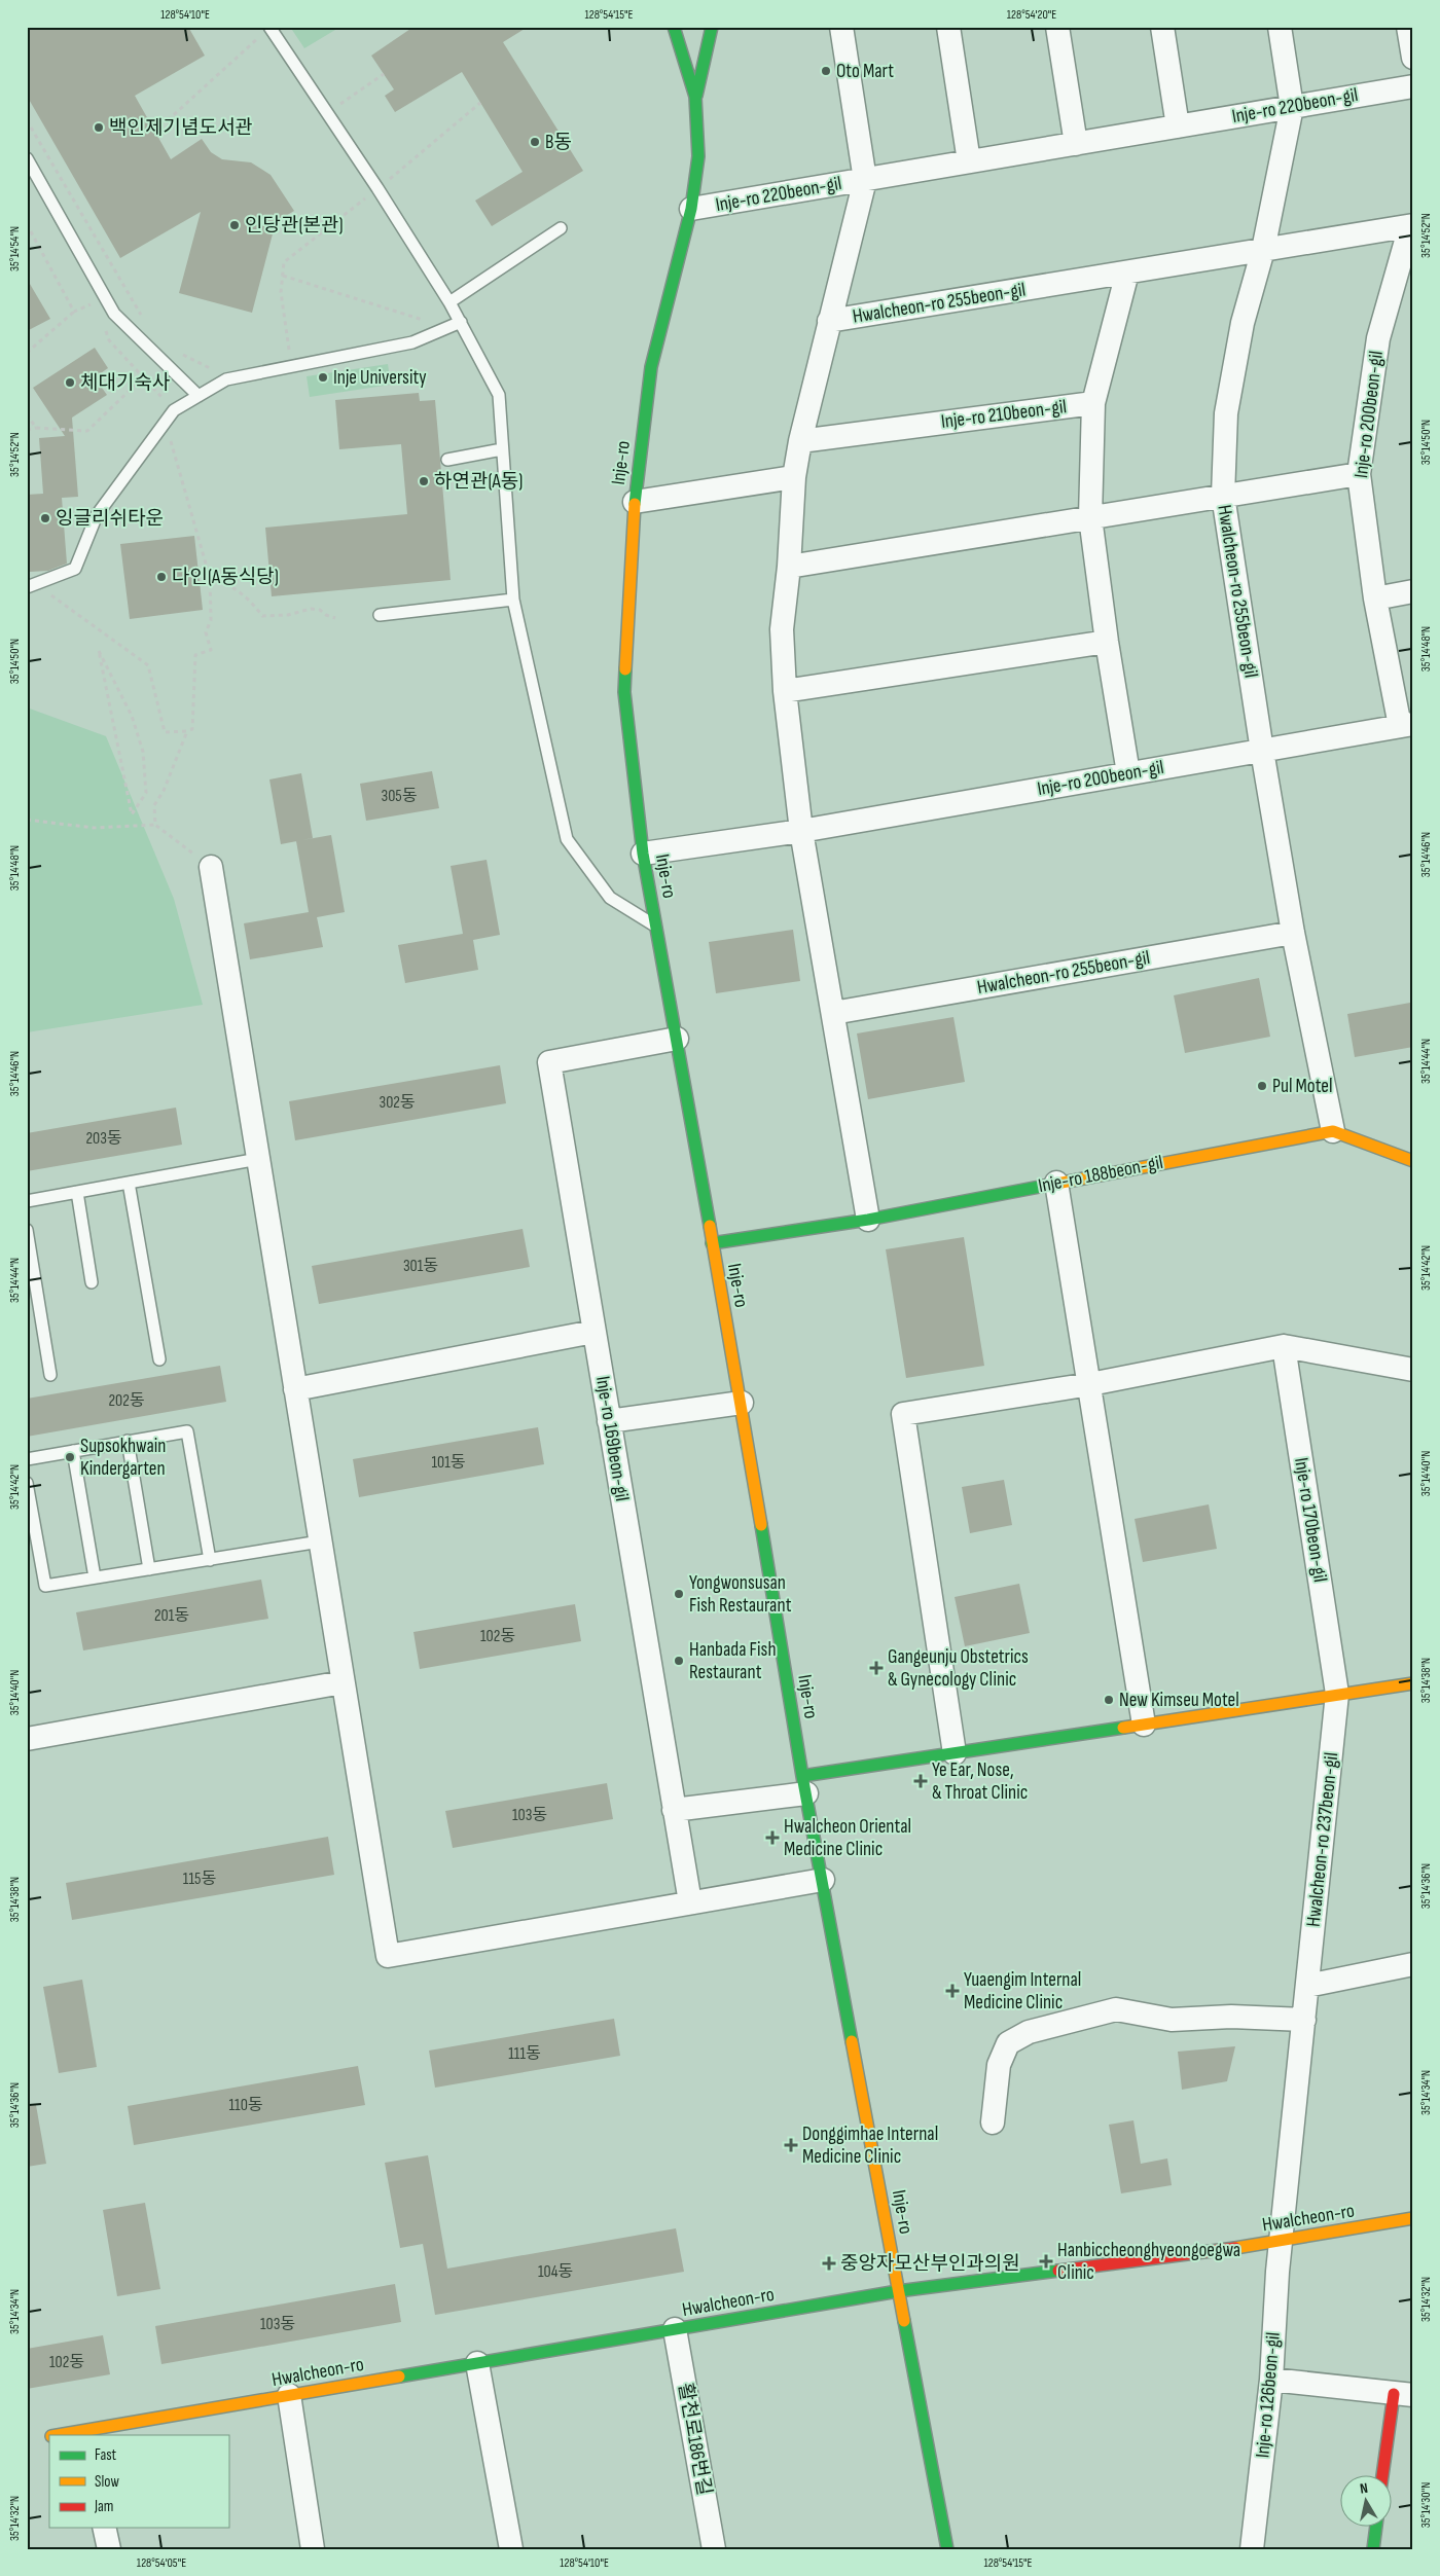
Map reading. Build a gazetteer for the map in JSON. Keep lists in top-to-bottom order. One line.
{"streets":{"street":["Inje-ro 220beon-gil","Hwalcheon-ro 255beon-gil","Inje-ro 210beon-gil","Inje-ro 200beon-gil","Inje-ro","Inje-ro 188beon-gil","Inje-ro 169beon-gil","Inje-ro 170beon-gil","Hwalcheon-ro 237beon-gil","Hwalcheon-ro","Inje-ro 126beon-gil","활천로186번길"]},"crossings":[["Inje-ro 220beon-gil","Hwalcheon-ro 255beon-gil"],["Inje-ro 220beon-gil","Inje-ro"],["Hwalcheon-ro 255beon-gil","Inje-ro 200beon-gil"],["Hwalcheon-ro 255beon-gil","Inje-ro 188beon-gil"],["Inje-ro 210beon-gil","Inje-ro 200beon-gil"],["Inje-ro 200beon-gil","Inje-ro"],["Inje-ro","Inje-ro 188beon-gil"],["Inje-ro","Inje-ro 169beon-gil"],["Inje-ro","Hwalcheon-ro"],["Inje-ro 170beon-gil","Hwalcheon-ro 237beon-gil"],["Hwalcheon-ro 237beon-gil","Hwalcheon-ro"],["Hwalcheon-ro 237beon-gil","Inje-ro 126beon-gil"],["Hwalcheon-ro","Inje-ro 126beon-gil"],["Hwalcheon-ro","활천로186번길"]],"places":{"other":["Oto Mart","백인제기념도서관","B동","인당관(본관)","Inje University","체대기숙사","하연관(A동)","잉글리쉬타운","다인(A동식당)","Pul Motel","Supsokhwain Kindergarten","Yongwonsusan Fish Restaurant","Hanbada Fish Restaurant","New Kimseu Motel"],"health":["Gangeunju Obstetrics & Gynecology Clinic","Ye Ear, Nose, & Throat Clinic","Hwalcheon Oriental Medicine Clinic","Yuaengim Internal Medicine Clinic","Donggimhae Internal Medicine Clinic","Hanbiccheonghyeongoegwa Clinic","중앙자모산부인과의원"]},"house_numbers":["305동","302동","203동","301동","202동","101동","201동","102동","103동","115동","111동","110동","104동","103동","102동"],"legend":["Fast","Slow","Jam"],"north":"top","coordinates":["128°54'10\"E","128°54'15\"E","128°54'20\"E","35°14'52\"N","35°14'54\"N","35°14'50\"N","35°14'48\"N","35°14'46\"N","35°14'44\"N","35°14'42\"N","35°14'40\"N","35°14'38\"N","35°14'36\"N","35°14'34\"N","35°14'32\"N","35°14'30\"N","128°54'05\"E"]}
